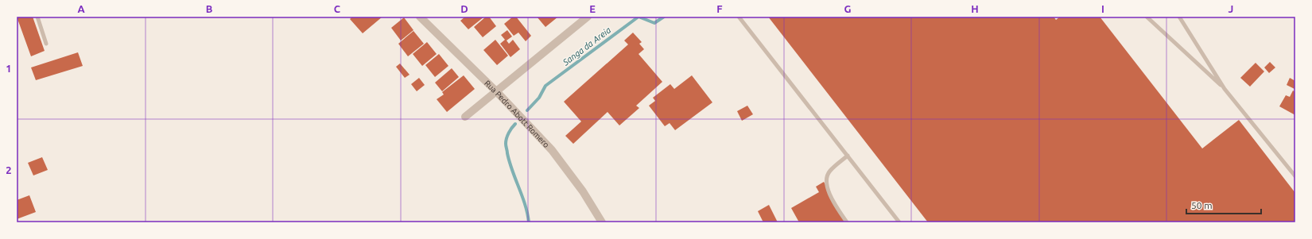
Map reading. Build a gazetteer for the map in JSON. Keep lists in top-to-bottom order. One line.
{"streets":{"street":["Rua Pedro Abott Romero"]},"water":["Sanga da Areia"],"scale_bar":"50 m","grid":{"columns":["A","B","C","D","E","F","G","H","I","J"],"rows":["1","2"]}}
